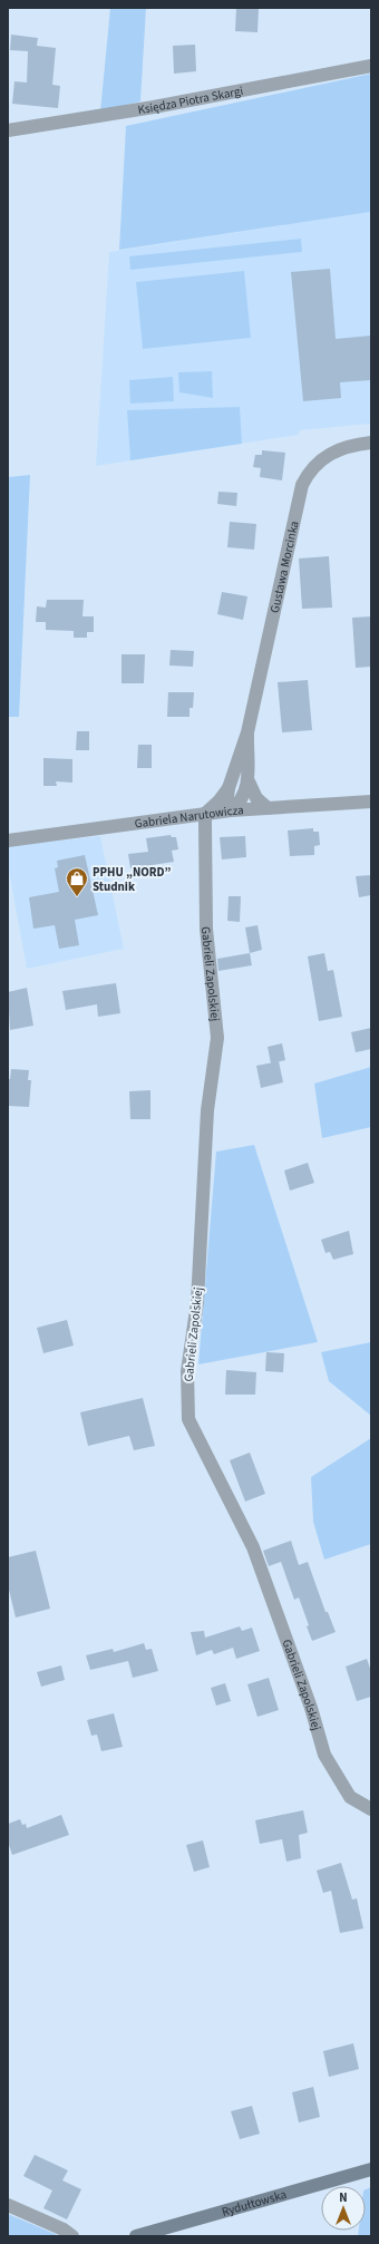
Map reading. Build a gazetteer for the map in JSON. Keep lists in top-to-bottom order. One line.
{"streets":{"street":["Księdza Piotra Skargi","Gustawa Morcinka","Gabriela Narutowicza","Gabrieli Zapolskiej","Rydułtowska"]},"crossings":[["Gustawa Morcinka","Gabriela Narutowicza"],["Gustawa Morcinka","Gabrieli Zapolskiej"],["Gabriela Narutowicza","Gabrieli Zapolskiej"]],"places":{"shop":["PPHU „NORD” Studnik"]},"north":"top"}
